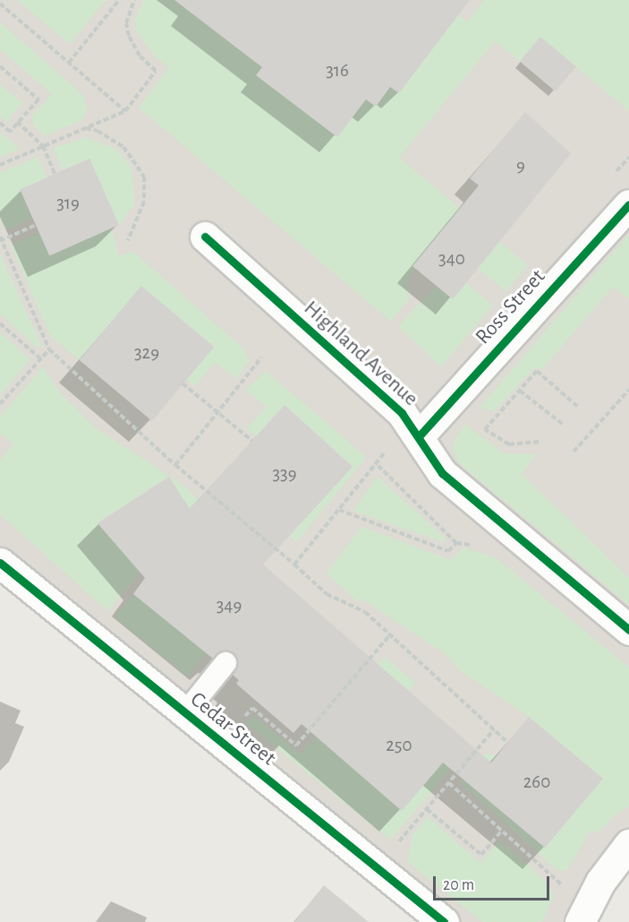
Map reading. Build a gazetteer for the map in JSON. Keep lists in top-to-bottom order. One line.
{"streets":{"street":["Ross Street","Highland Avenue","Cedar Street"]},"crossings":[["Ross Street","Highland Avenue"]],"house_numbers":["316","9","319","340","329","339","349","250","260"],"scale_bar":"20 m"}
